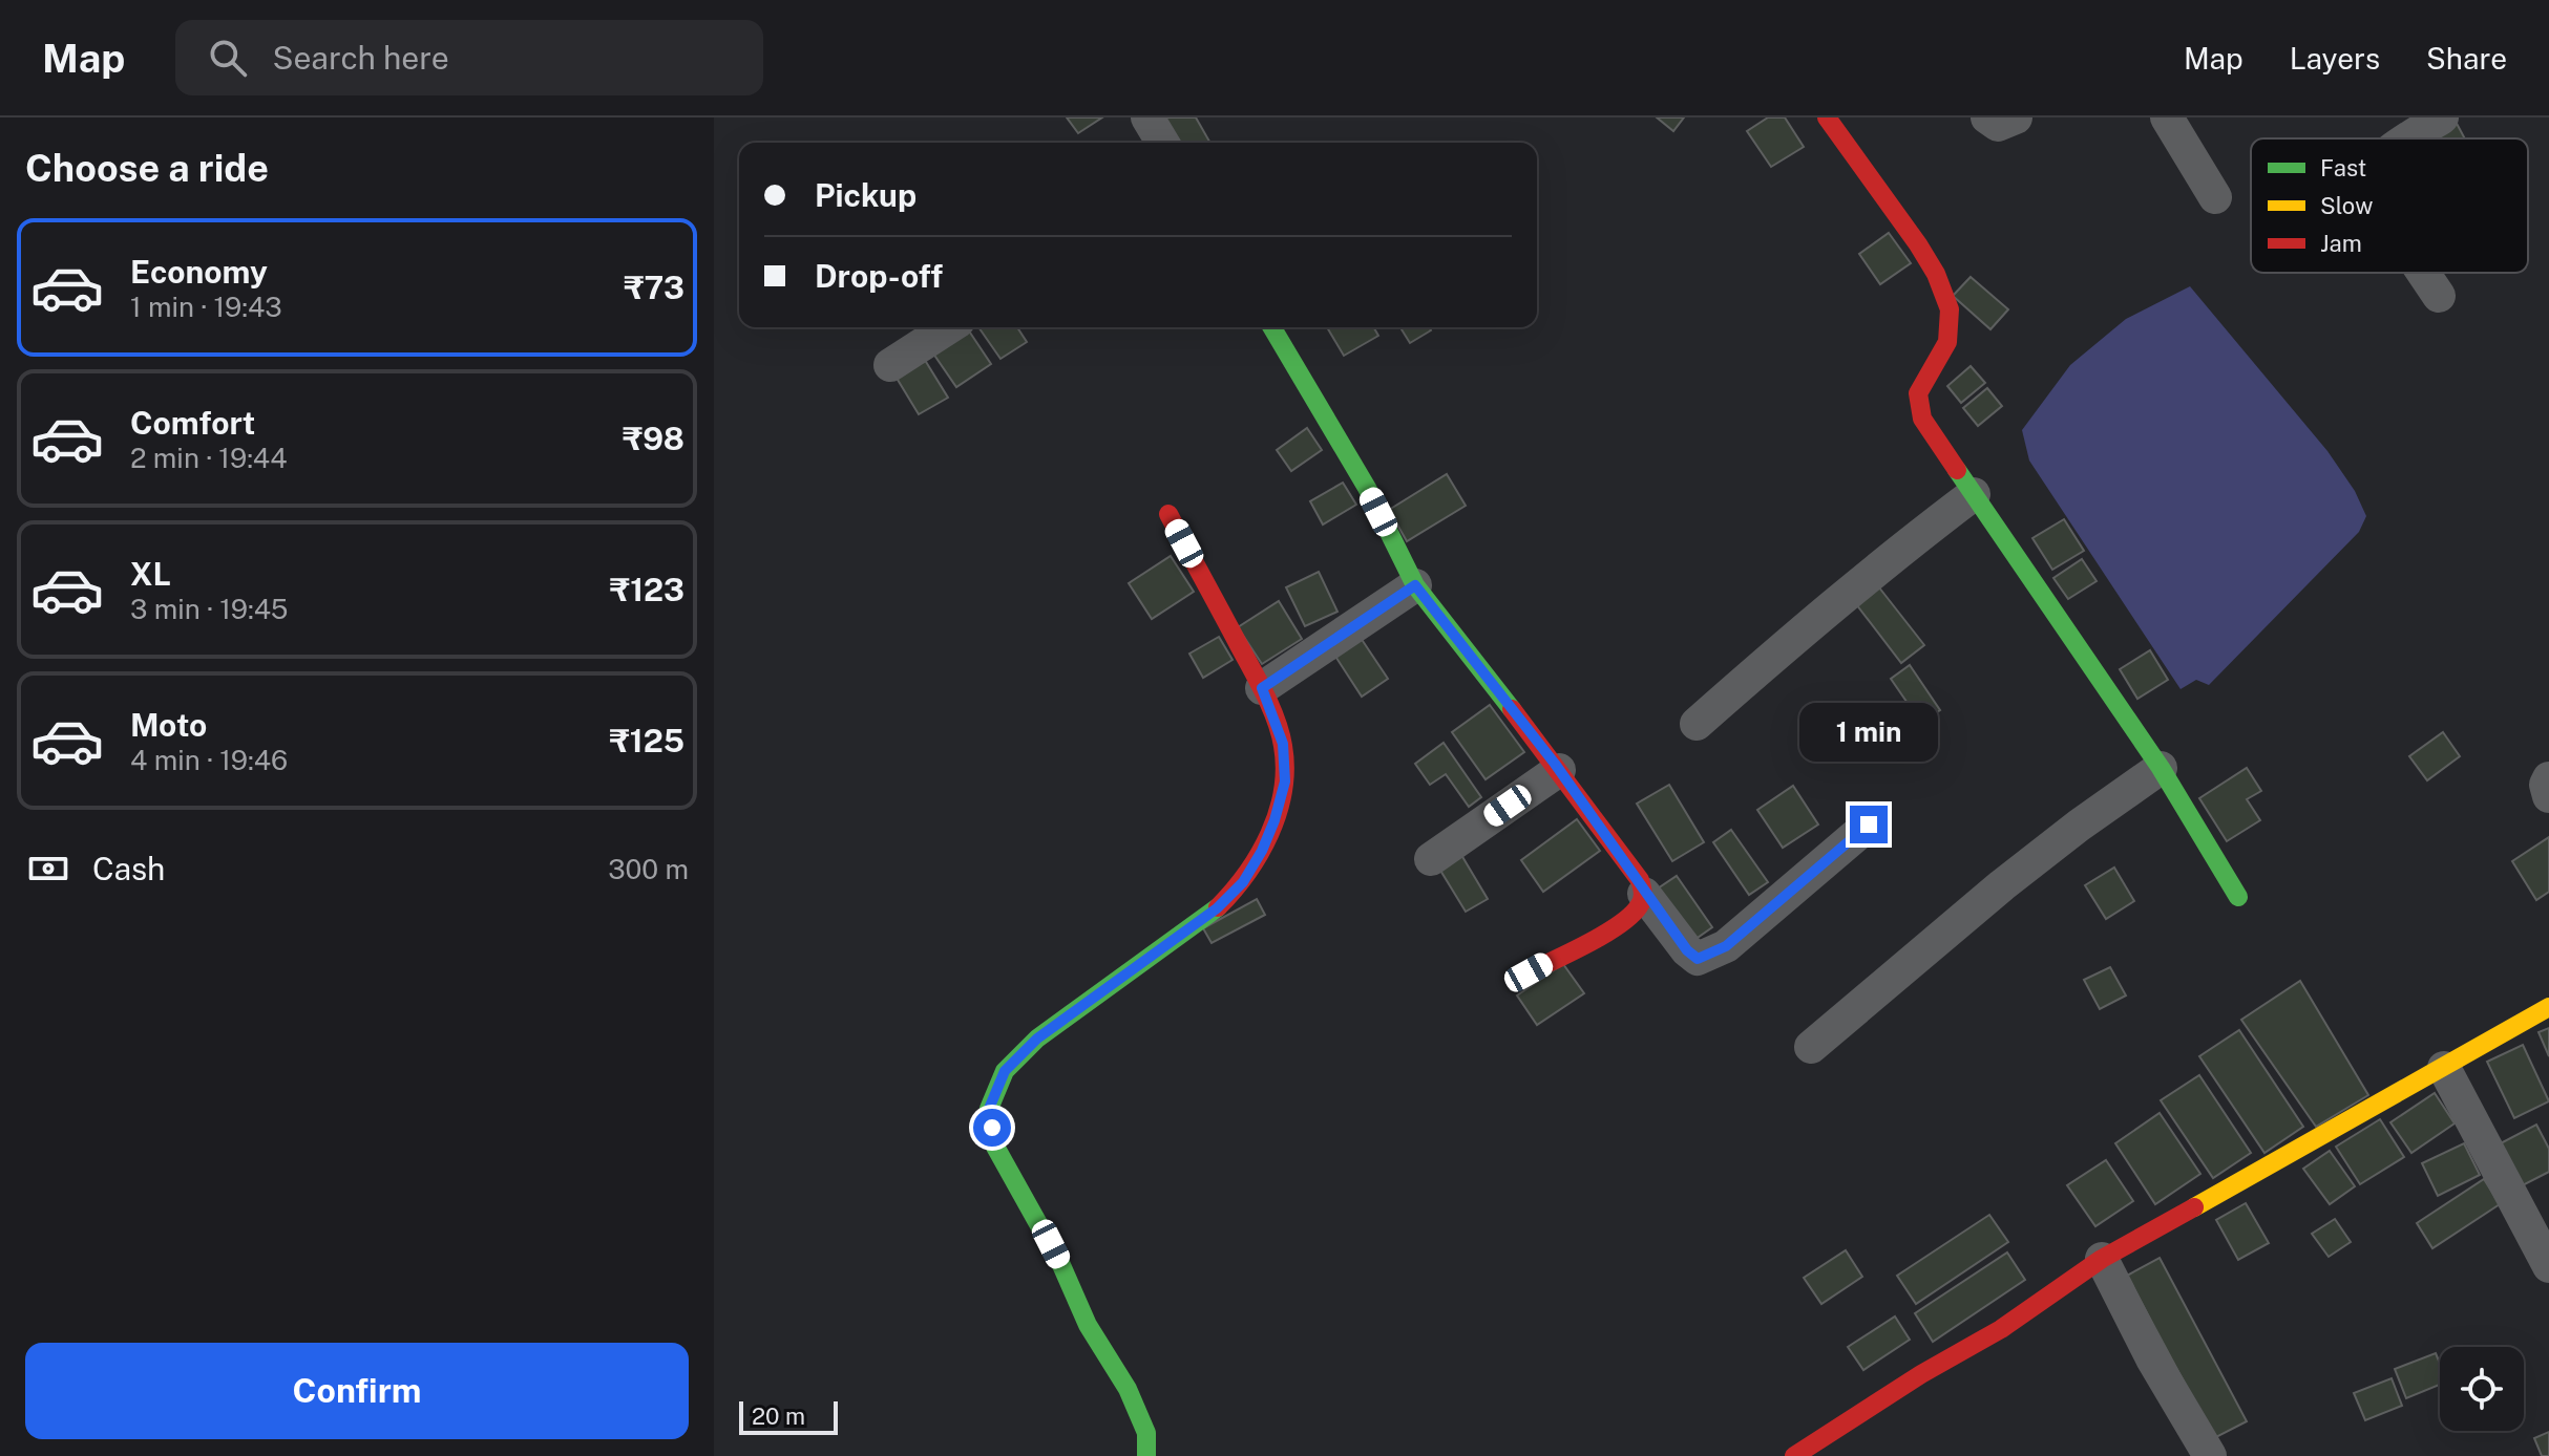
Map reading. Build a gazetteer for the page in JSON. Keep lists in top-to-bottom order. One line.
{"legend":["Fast","Slow","Jam"],"scale_bar":"20 m","page":{"header":"Map","search":"Search here","nav":["Map","Layers","Share"],"heading":"Choose a ride","banner":["Pickup","Drop-off"],"list":[{"name":"Economy","note":"1 min · 19:43","value":"₹73"},{"name":"Comfort","note":"2 min · 19:44","value":"₹98"},{"name":"XL","note":"3 min · 19:45","value":"₹123"},{"name":"Moto","note":"4 min · 19:46","value":"₹125"}],"bubble":"1 min","pay":["Cash","300 m"],"buttons":"Confirm","scale":"20 m"}}
